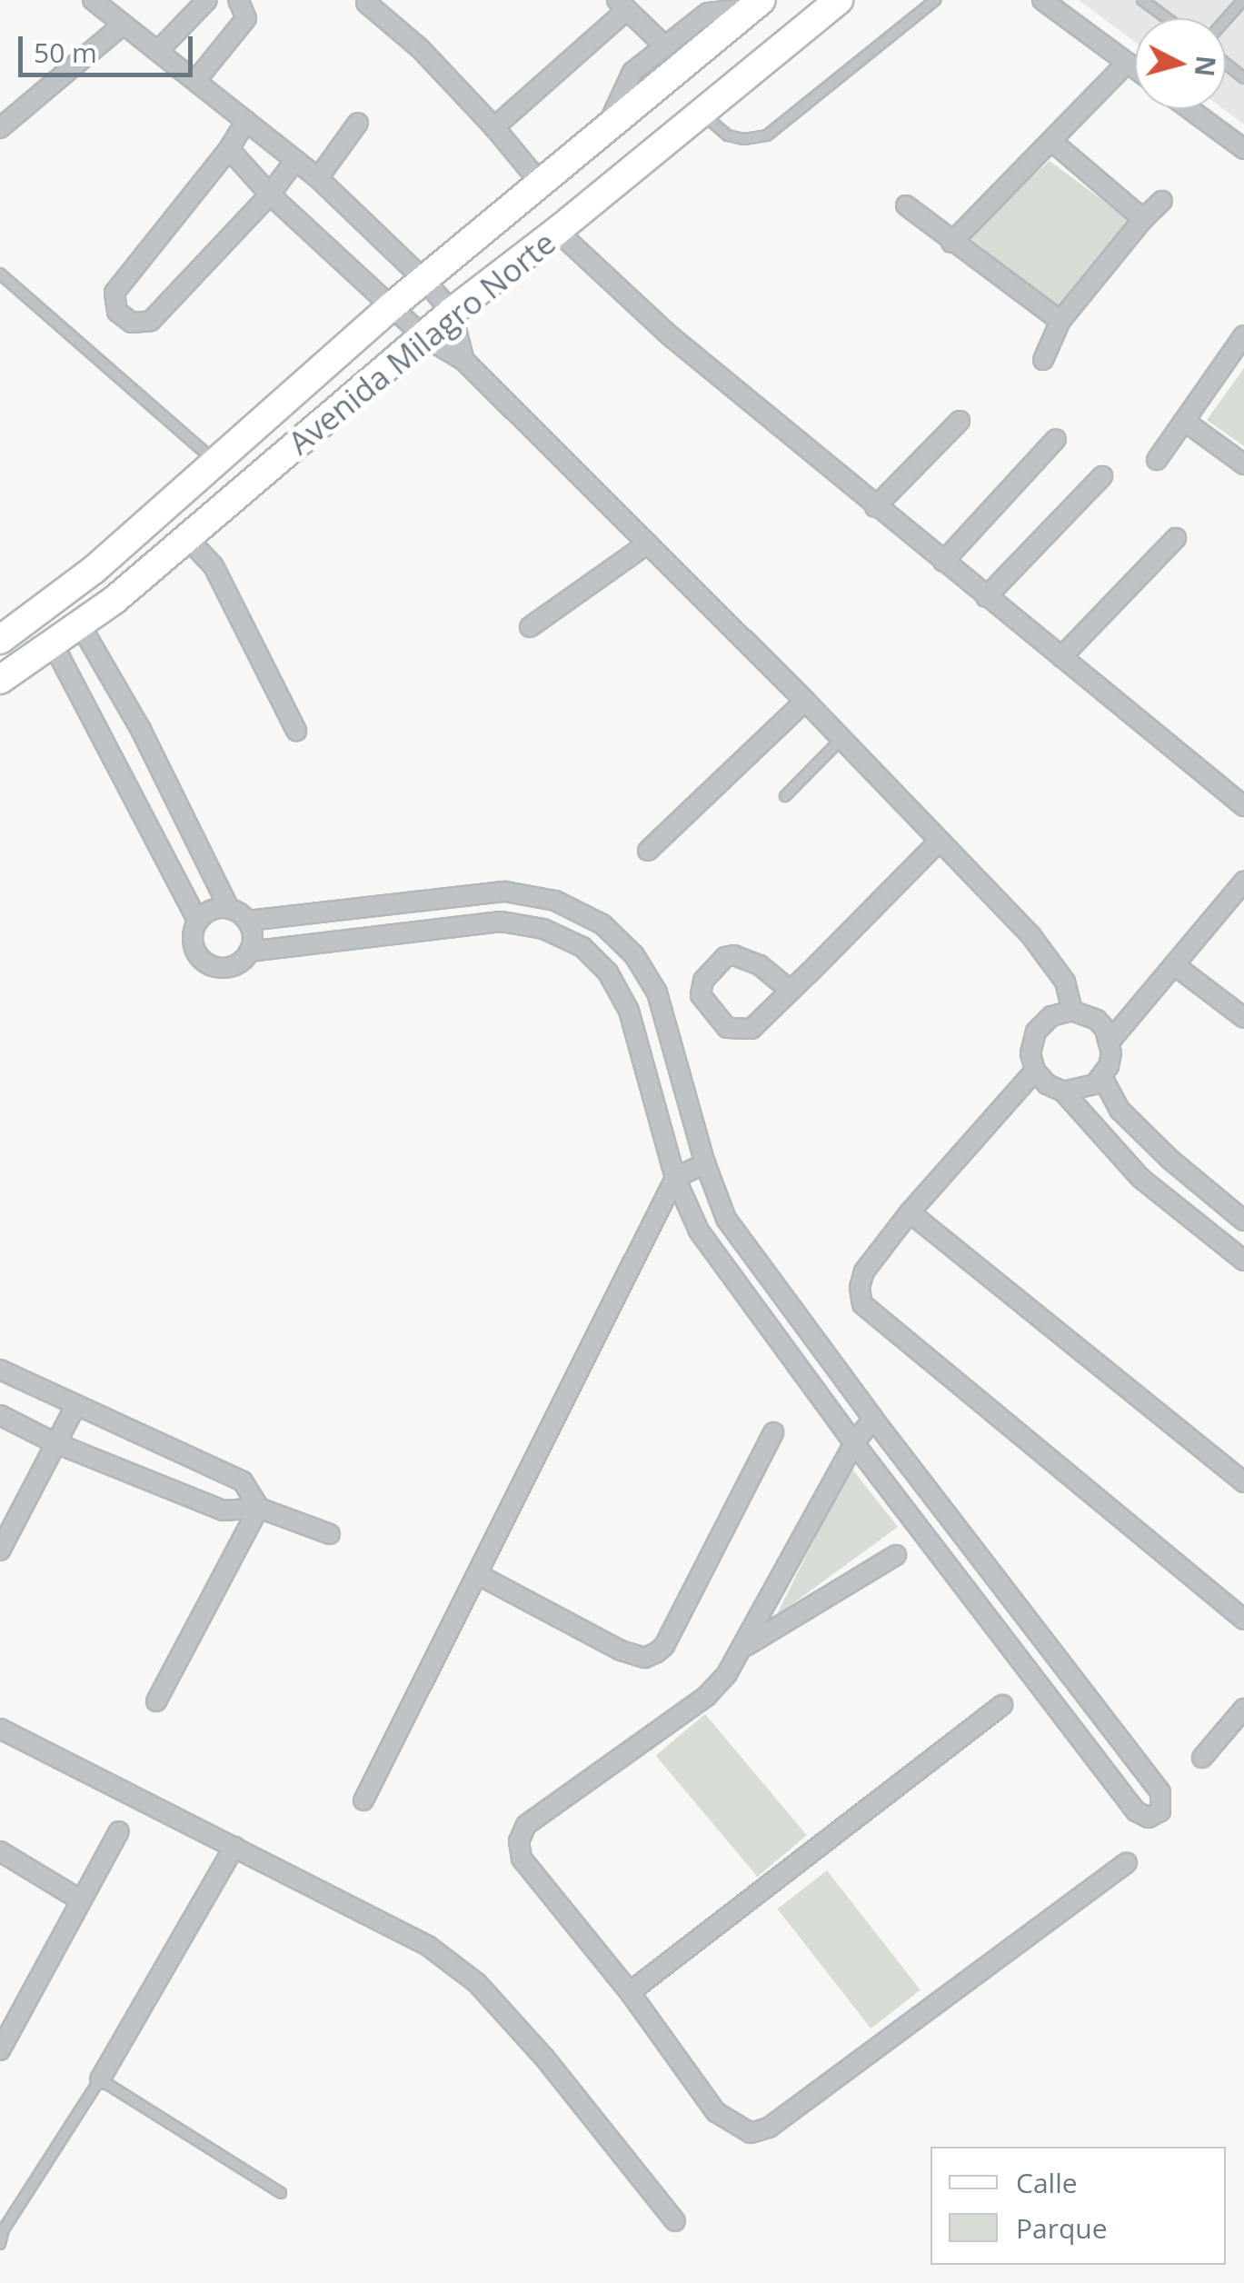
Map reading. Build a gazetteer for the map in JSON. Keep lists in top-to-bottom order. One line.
{"streets":{"main road":["Avenida Milagro Norte"]},"legend":["Calle","Parque"],"scale_bar":"50 m","north":"right"}
